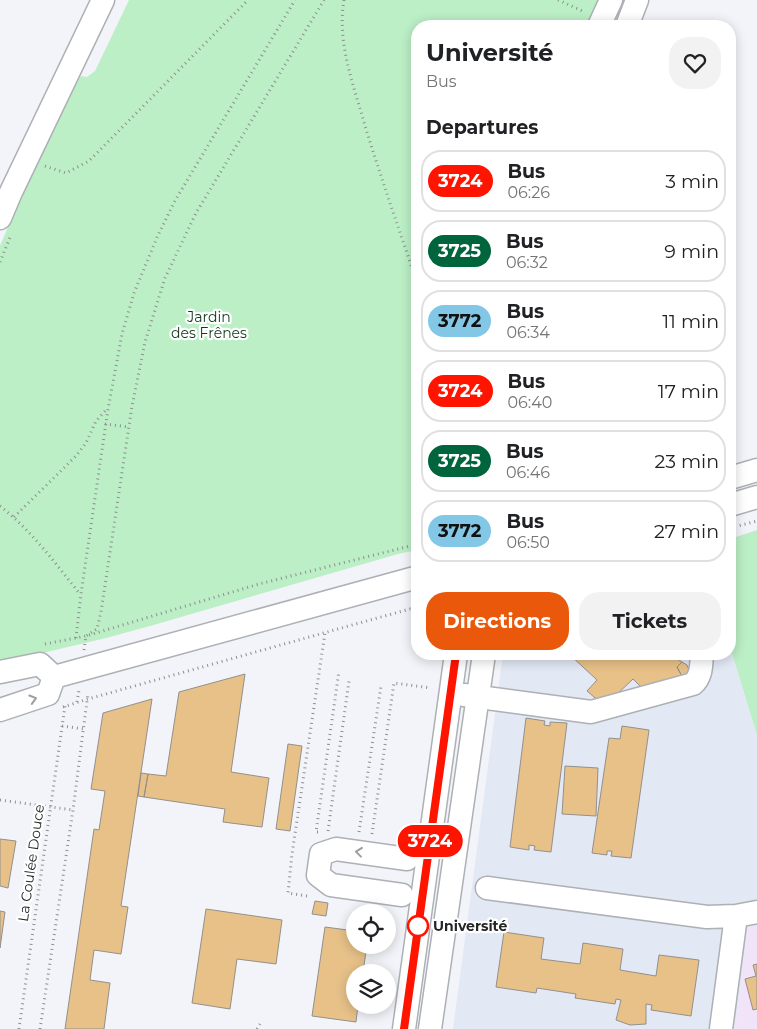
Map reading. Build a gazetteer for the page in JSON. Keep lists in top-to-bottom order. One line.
{"streets":{"path":["La Coulée Douce"]},"parks":["Jardin des Frênes"],"places":["Université"],"lines":["bus line 3724"],"page":{"on_map":"3724","heading":[["Université","Bus"],"Departures"],"list":[{"mark":"3724","name":"Bus","note":"06:26","value":"3 min"},{"mark":"3725","name":"Bus","note":"06:32","value":"9 min"},{"mark":"3772","name":"Bus","note":"06:34","value":"11 min"},{"mark":"3724","name":"Bus","note":"06:40","value":"17 min"},{"mark":"3725","name":"Bus","note":"06:46","value":"23 min"},{"mark":"3772","name":"Bus","note":"06:50","value":"27 min"}],"buttons":["Directions","Tickets"]}}
